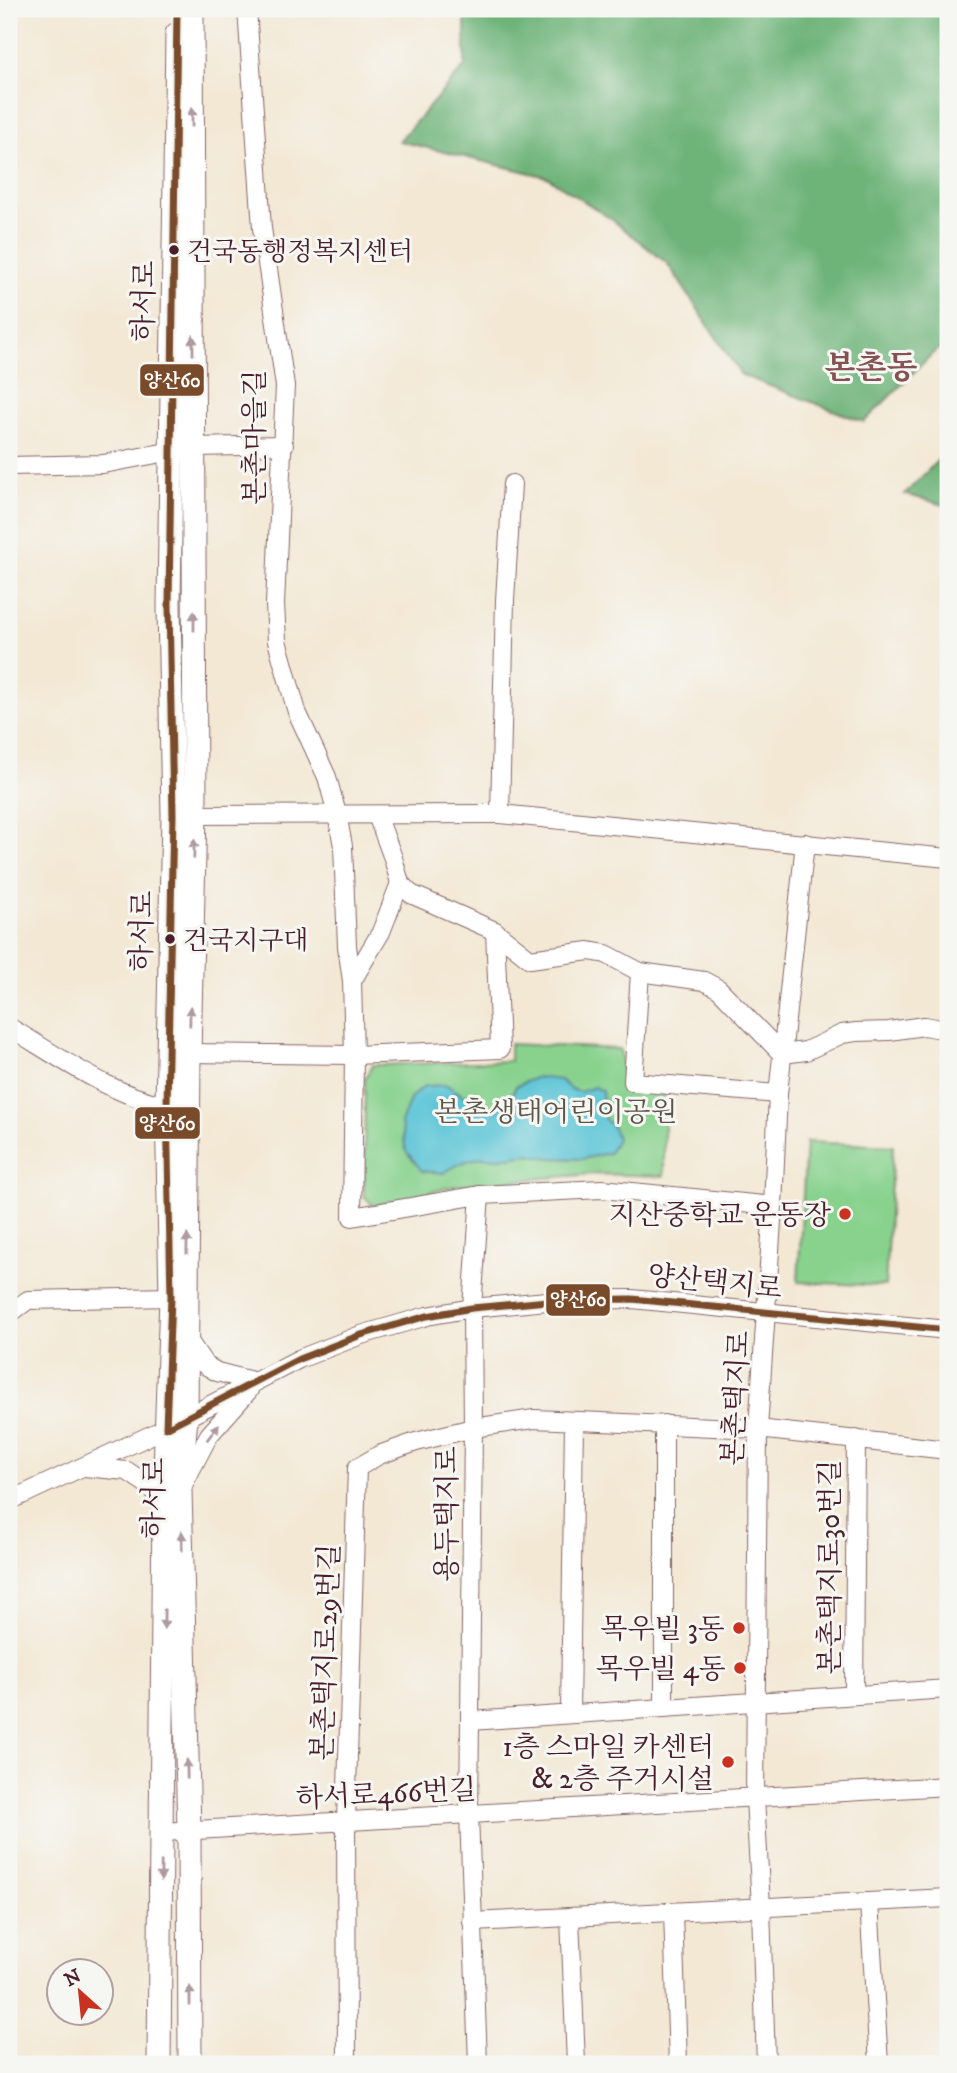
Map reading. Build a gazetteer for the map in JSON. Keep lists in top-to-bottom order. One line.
{"streets":{"main road":["하서로"],"street":["본촌마을길","양산택지로","본촌택지로","용두택지로","본촌택지로30번길","본촌택지로29번길","하서로466번길"]},"crossings":[["하서로","양산택지로"],["하서로","하서로466번길"],["본촌마을길","용두택지로"],["양산택지로","본촌택지로"],["양산택지로","용두택지로"],["본촌택지로","본촌택지로30번길"],["본촌택지로","본촌택지로29번길"],["본촌택지로","하서로466번길"],["용두택지로","본촌택지로29번길"],["용두택지로","하서로466번길"],["본촌택지로30번길","본촌택지로29번길"],["본촌택지로29번길","하서로466번길"]],"districts":["본촌동"],"parks":["본촌생태어린이공원"],"places":["건국동행정복지센터","건국지구대","지산중학교 운동장","목우빌 3동","목우빌 4동","1층 스마일 카센터 & 2층 주거시설"],"lines":["transit line 양산60"],"north":"top left"}
